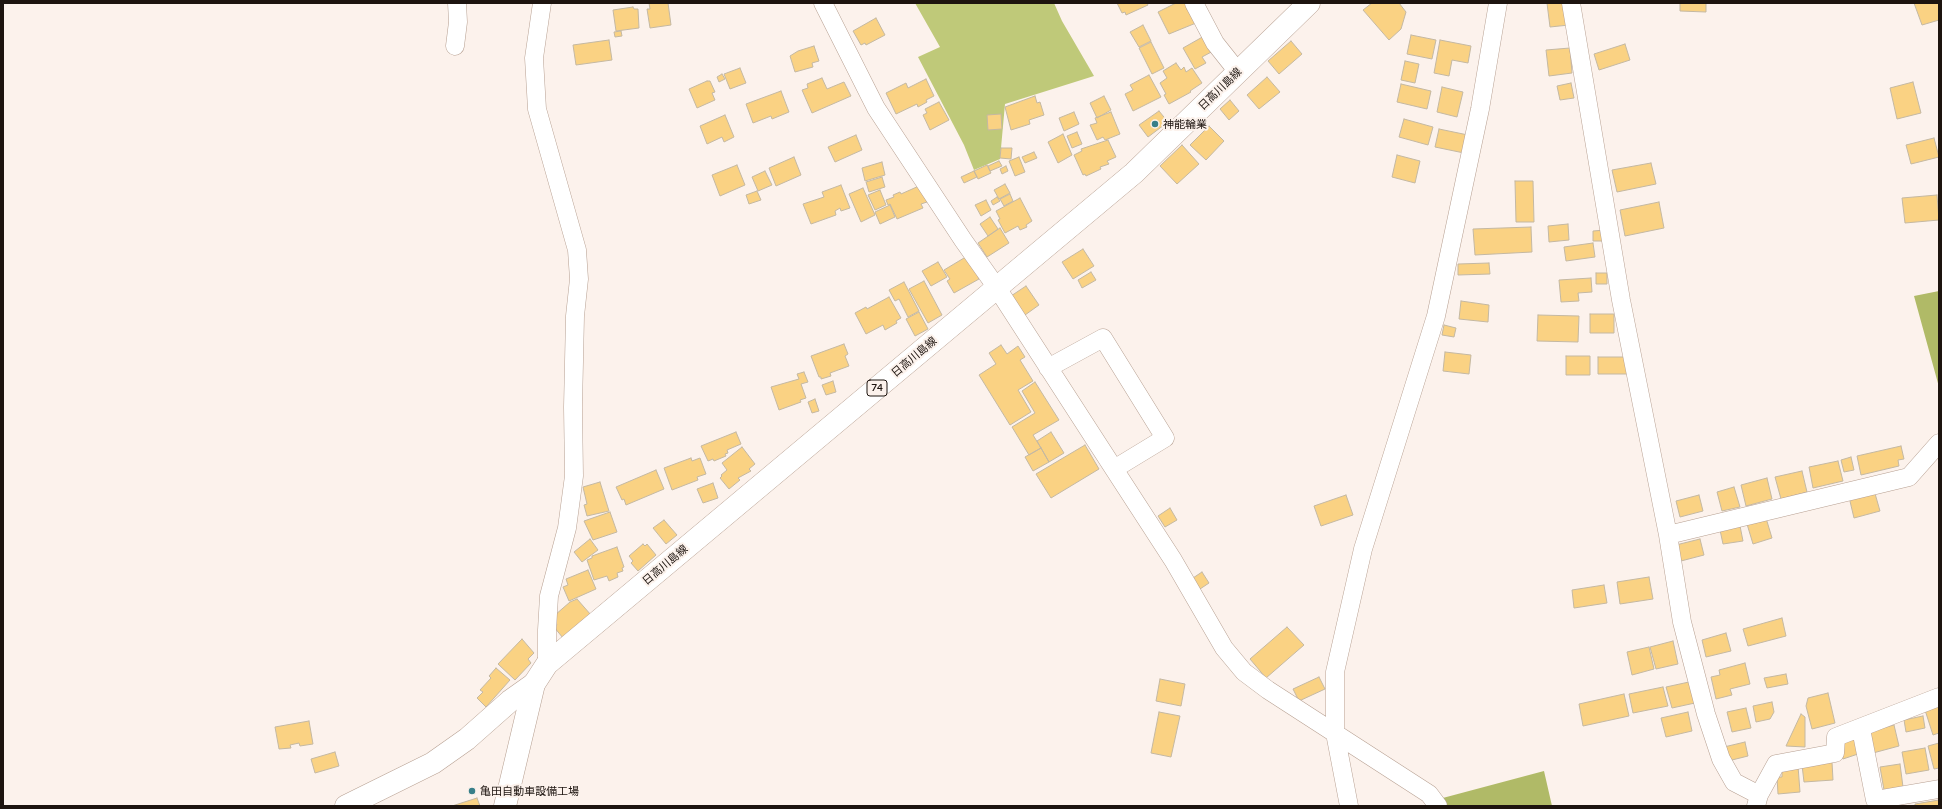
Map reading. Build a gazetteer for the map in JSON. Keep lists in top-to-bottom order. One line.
{"streets":{"main road":["日高川島線","74"]},"places":["神能輪業","亀田自動車設備工場"]}
